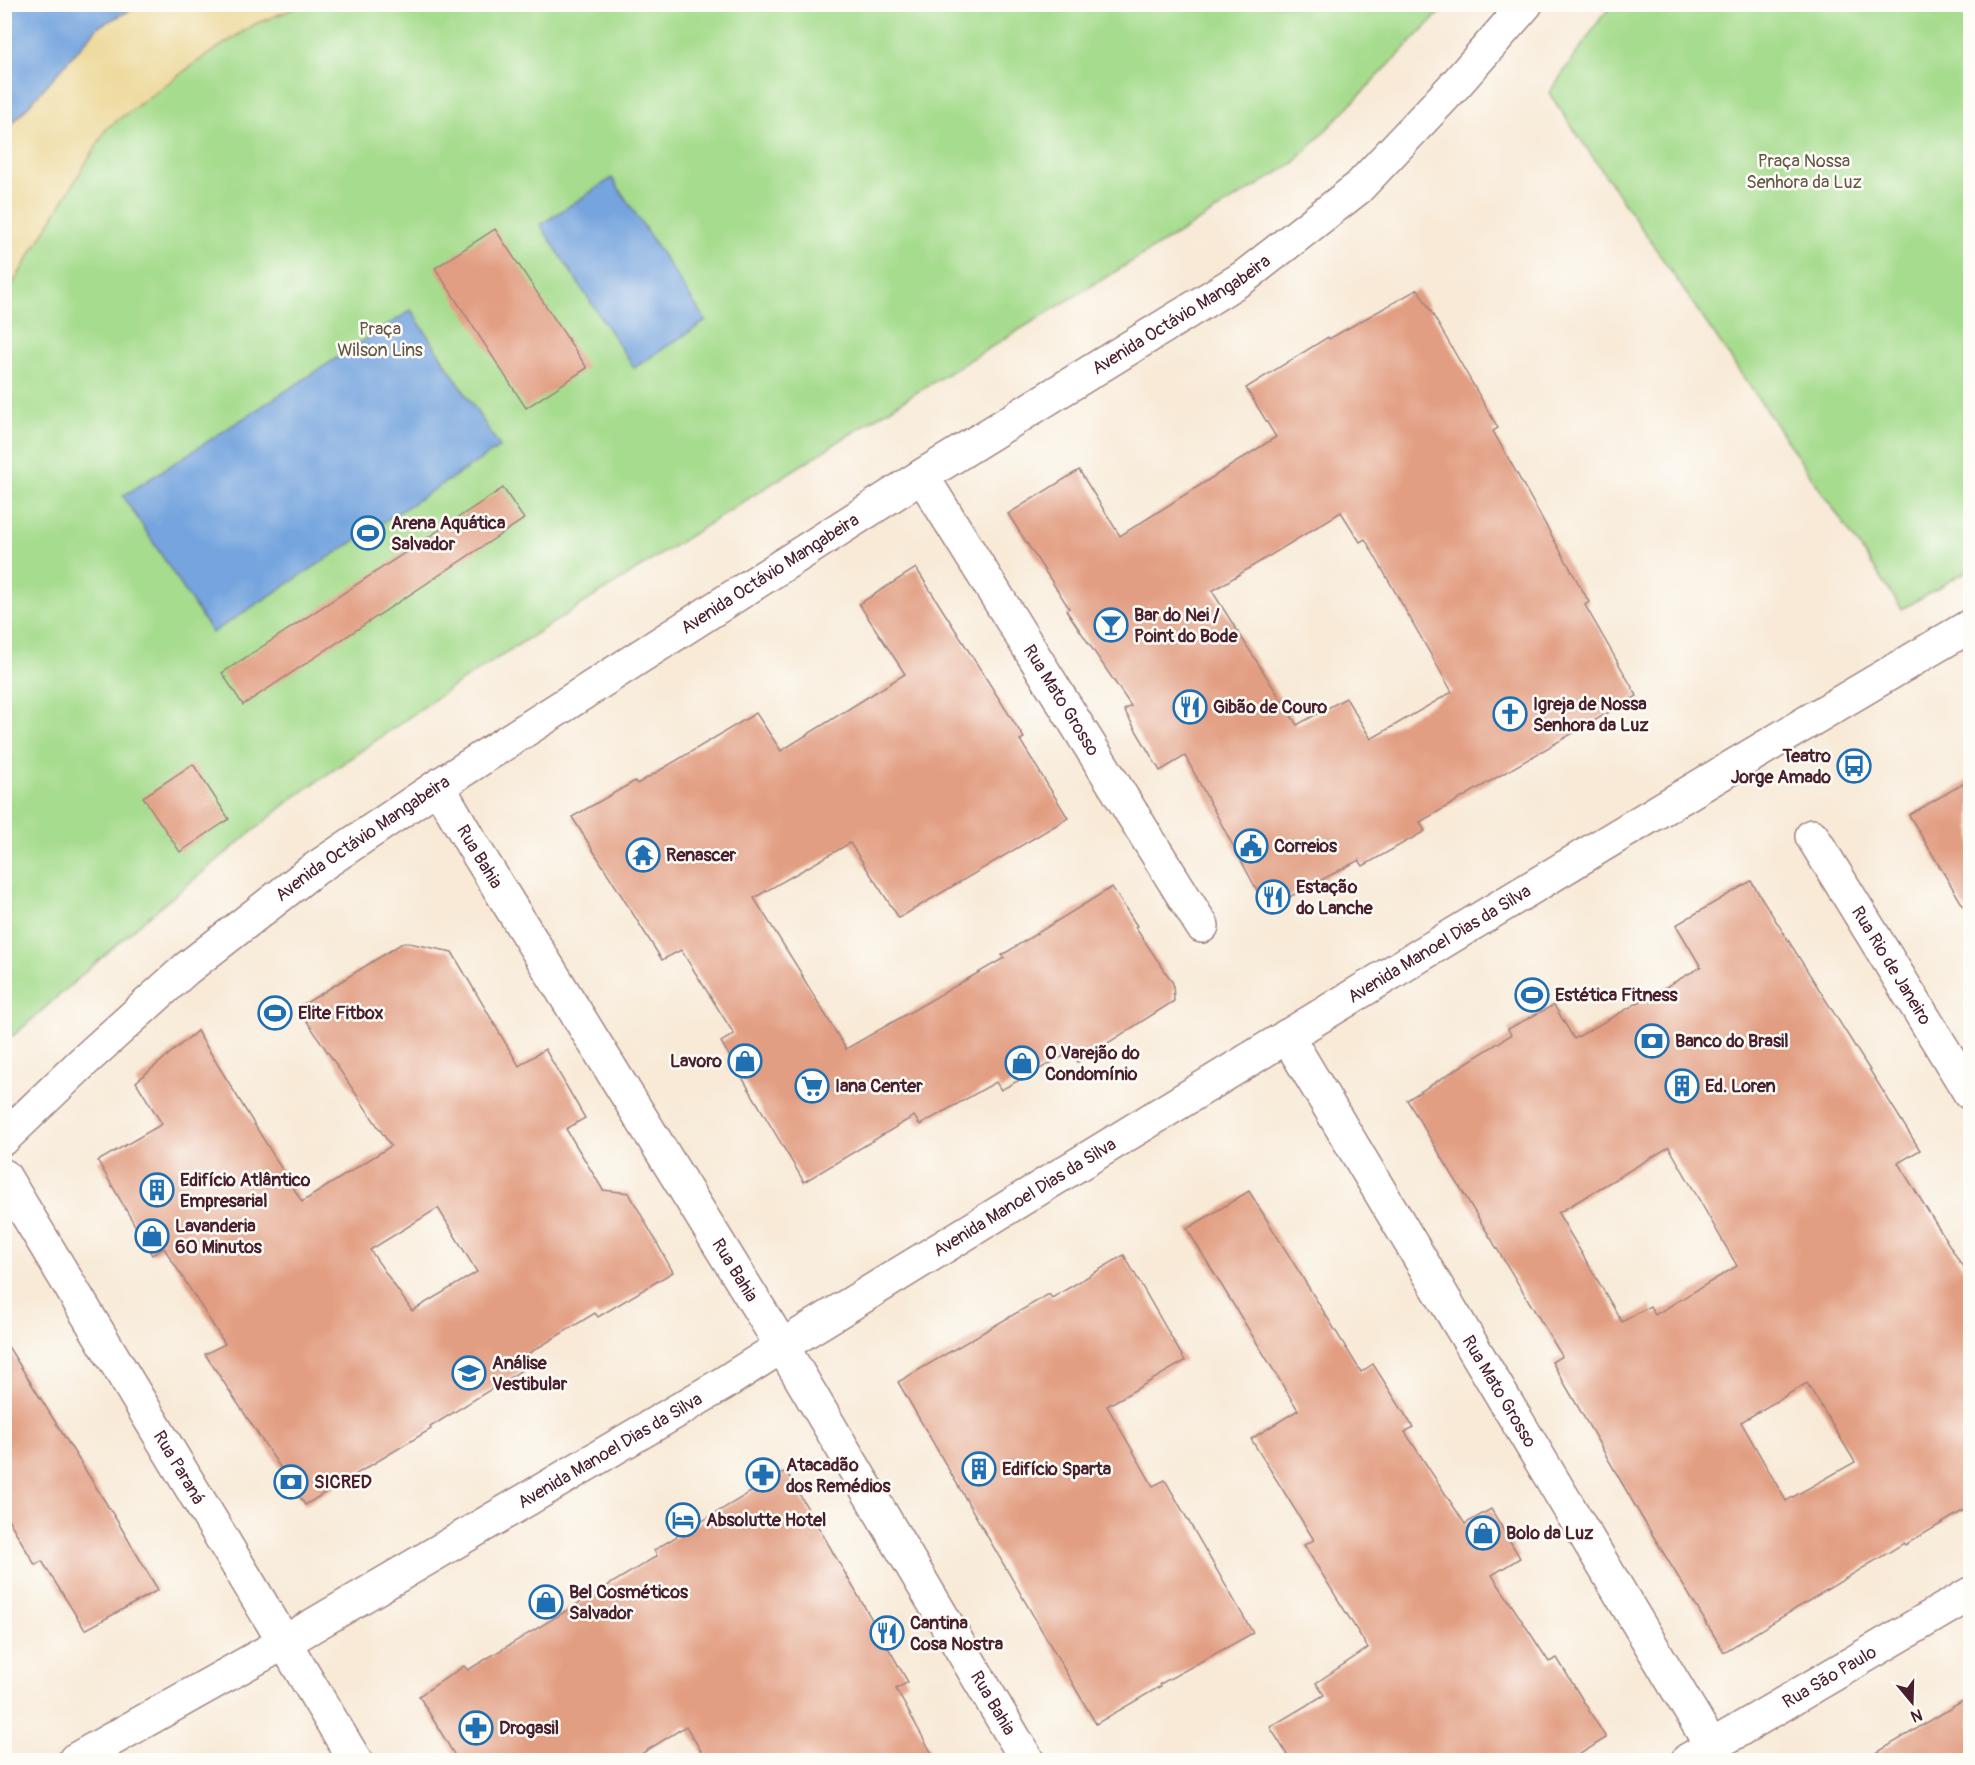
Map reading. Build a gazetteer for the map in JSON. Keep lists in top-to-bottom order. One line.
{"streets":{"main road":["Avenida Octávio Mangabeira","Rua Mato Grosso","Rua Bahia","Avenida Manoel Dias da Silva","Rua Rio de Janeiro","Rua Paraná","Rua São Paulo"]},"crossings":[["Avenida Octávio Mangabeira","Rua Mato Grosso"],["Avenida Octávio Mangabeira","Rua Bahia"],["Rua Mato Grosso","Avenida Manoel Dias da Silva"],["Rua Mato Grosso","Rua São Paulo"],["Rua Bahia","Avenida Manoel Dias da Silva"],["Avenida Manoel Dias da Silva","Rua Paraná"]],"parks":["Praça Nossa Senhora da Luz","Praça Wilson Lins"],"places":{"sports":["Arena Aquática Salvador","Estética Fitness","Elite Fitbox"],"bar":["Bar do Nei / Point do Bode"],"restaurant":["Gibão de Couro","Estação do Lanche","Cantina Cosa Nostra"],"church":["Igreja de Nossa Senhora da Luz"],"bus stop":["Teatro Jorge Amado"],"public building":["Correios"],"temple":["Renascer"],"bank":["Banco do Brasil","SICRED"],"shop":["Lavoro","O Varejão do Condomínio","Lavanderia 60 Minutos","Bolo da Luz","Bel Cosméticos Salvador"],"supermarket":["Iana Center"],"building":["Ed. Loren","Edifício Atlântico Empresarial","Edifício Sparta"],"school or university":["Análise Vestibular"],"pharmacy":["Atacadão dos Remédios","Drogasil"],"hotel":["Absolutte Hotel"]},"north":"bottom"}
